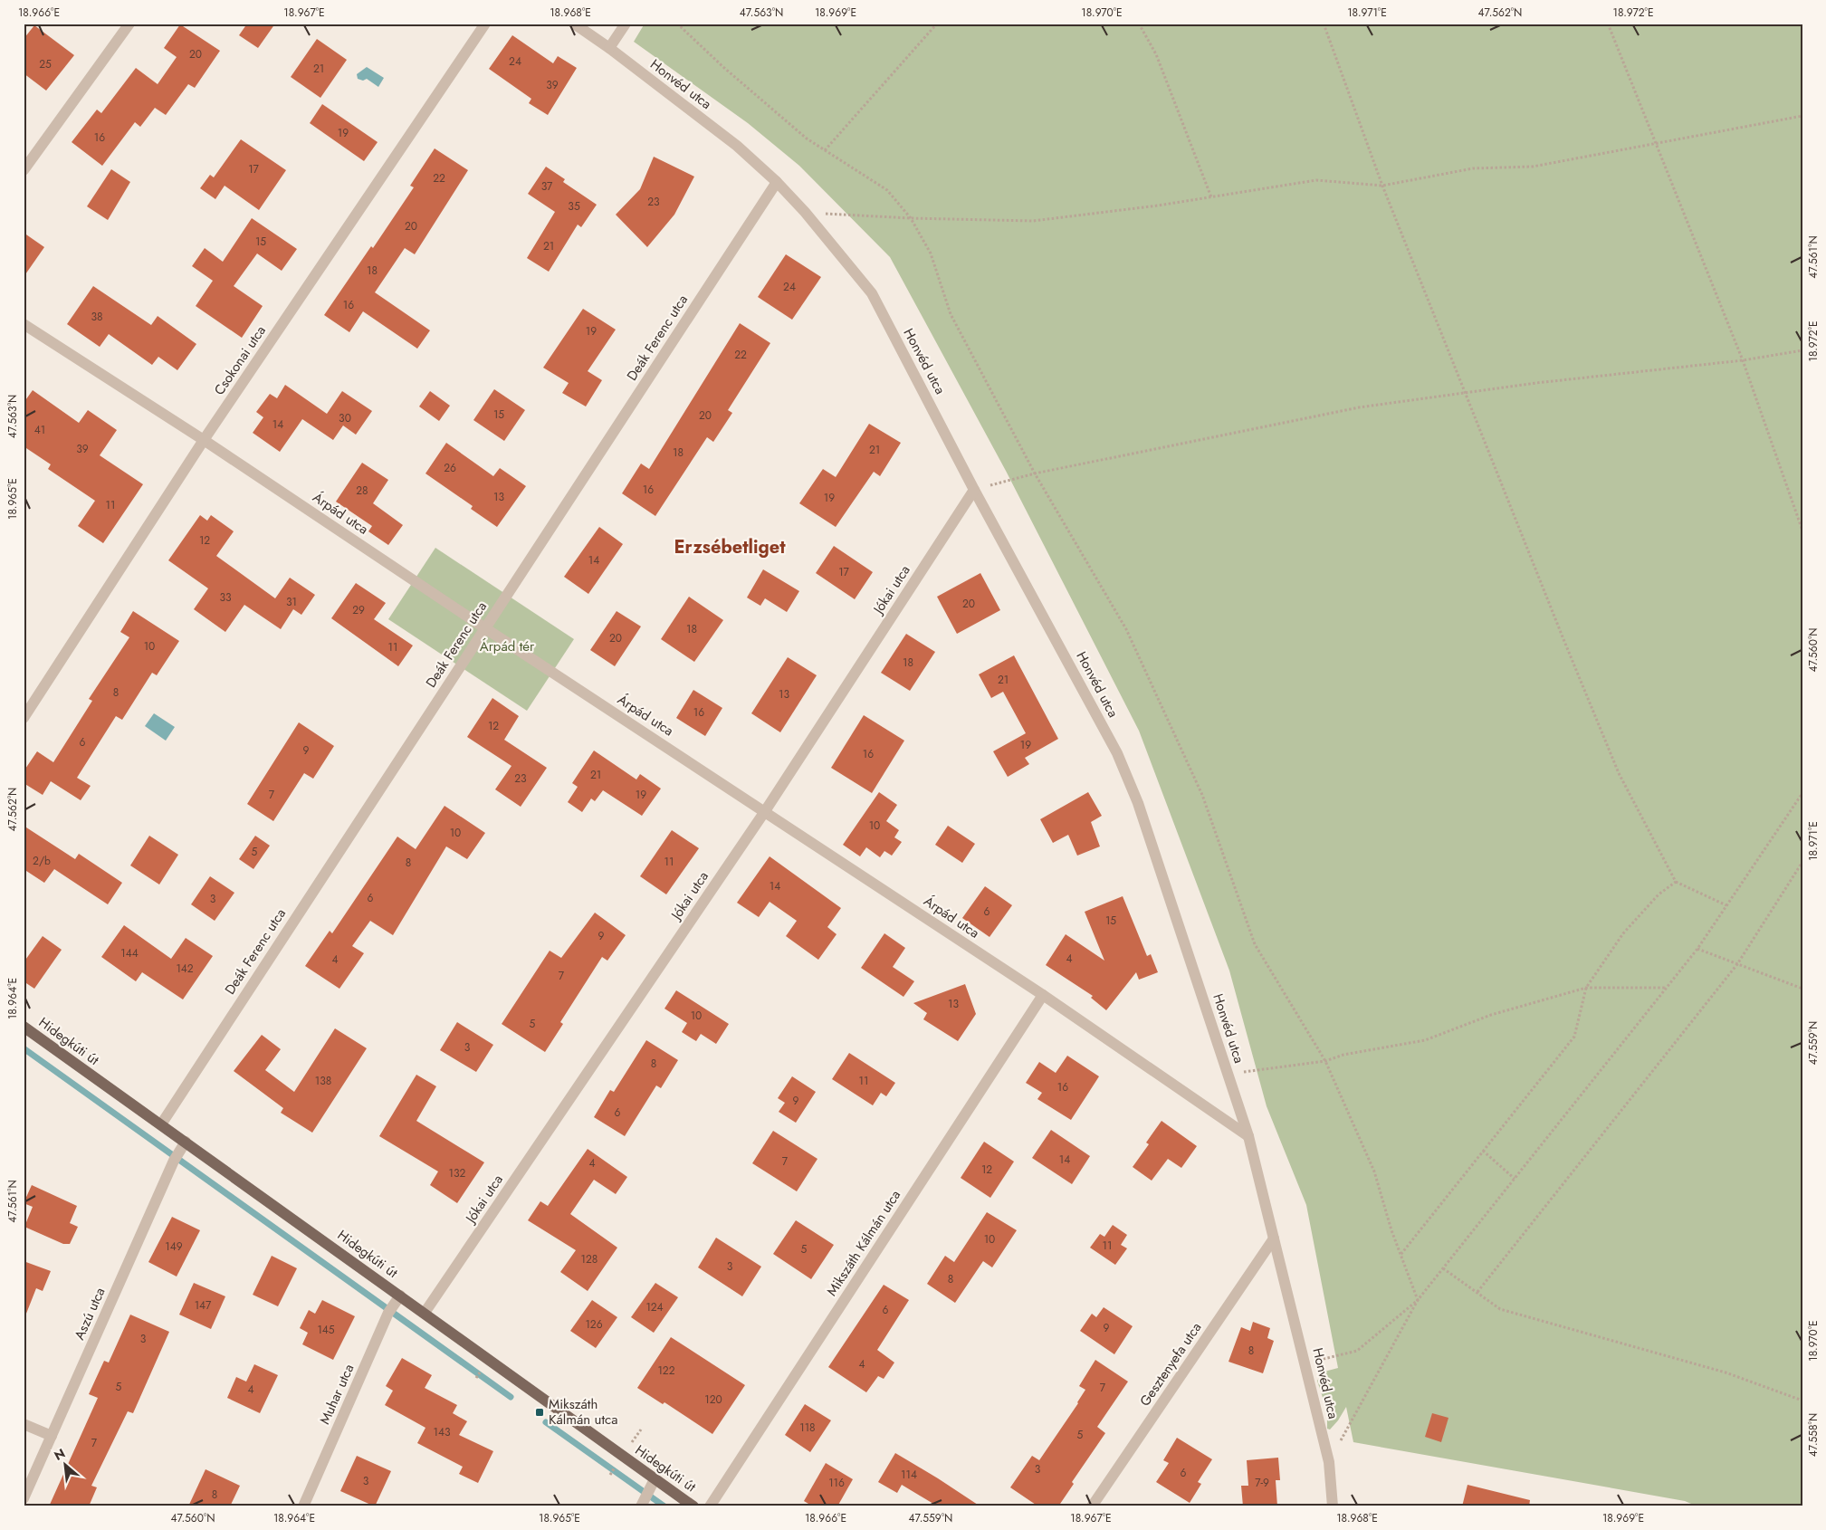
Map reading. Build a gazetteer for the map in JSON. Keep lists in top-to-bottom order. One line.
{"streets":{"main road":["Hidegkúti út"],"street":["Honvéd utca","Deák Ferenc utca","Csokonai utca","Árpád utca","Jókai utca","Mikszáth Kálmán utca","Aszú utca","Gesztenyefa utca","Muhar utca"]},"crossings":[["Honvéd utca","Deák Ferenc utca"],["Honvéd utca","Árpád utca"],["Honvéd utca","Jókai utca"],["Honvéd utca","Gesztenyefa utca"],["Deák Ferenc utca","Árpád utca"],["Deák Ferenc utca","Hidegkúti út"],["Csokonai utca","Árpád utca"],["Árpád utca","Jókai utca"],["Árpád utca","Mikszáth Kálmán utca"],["Jókai utca","Hidegkúti út"],["Hidegkúti út","Aszú utca"],["Hidegkúti út","Muhar utca"]],"districts":["Erzsébetliget"],"parks":["Árpád tér"],"places":{"transit":["Mikszáth Kálmán utca"]},"house_numbers":["20","24","25","21","39","19","16","17","22","37","23","35","20","15","21","18","24","16","38","19","22","15","20","30","14","41","39","21","18","26","16","28","13","19","11","12","14","17","33","31","20","29","18","20","10","11","18","21","8","13","16","12","6","19","9","16","21","23","7","19","10","10","5","2/b","11","8","14","6","3","6","15","9","144","4","4","142","7","13","10","5","3","8","138","11","16","9","6","14","7","4","12","132","10","11","149","5","128","3","8","147","124","6","126","9","145","3","8","4","122","5","7","4","120","118","143","5","7","3","6","114","3","116","7-9","8"],"north":"top left","coordinates":["18.966°E","18.967°E","18.968°E","47.563°N","18.969°E","18.970°E","18.971°E","47.562°N","18.972°E","47.561°N","18.965°E","47.560°N","18.964°E","47.559°N","47.558°N"]}
